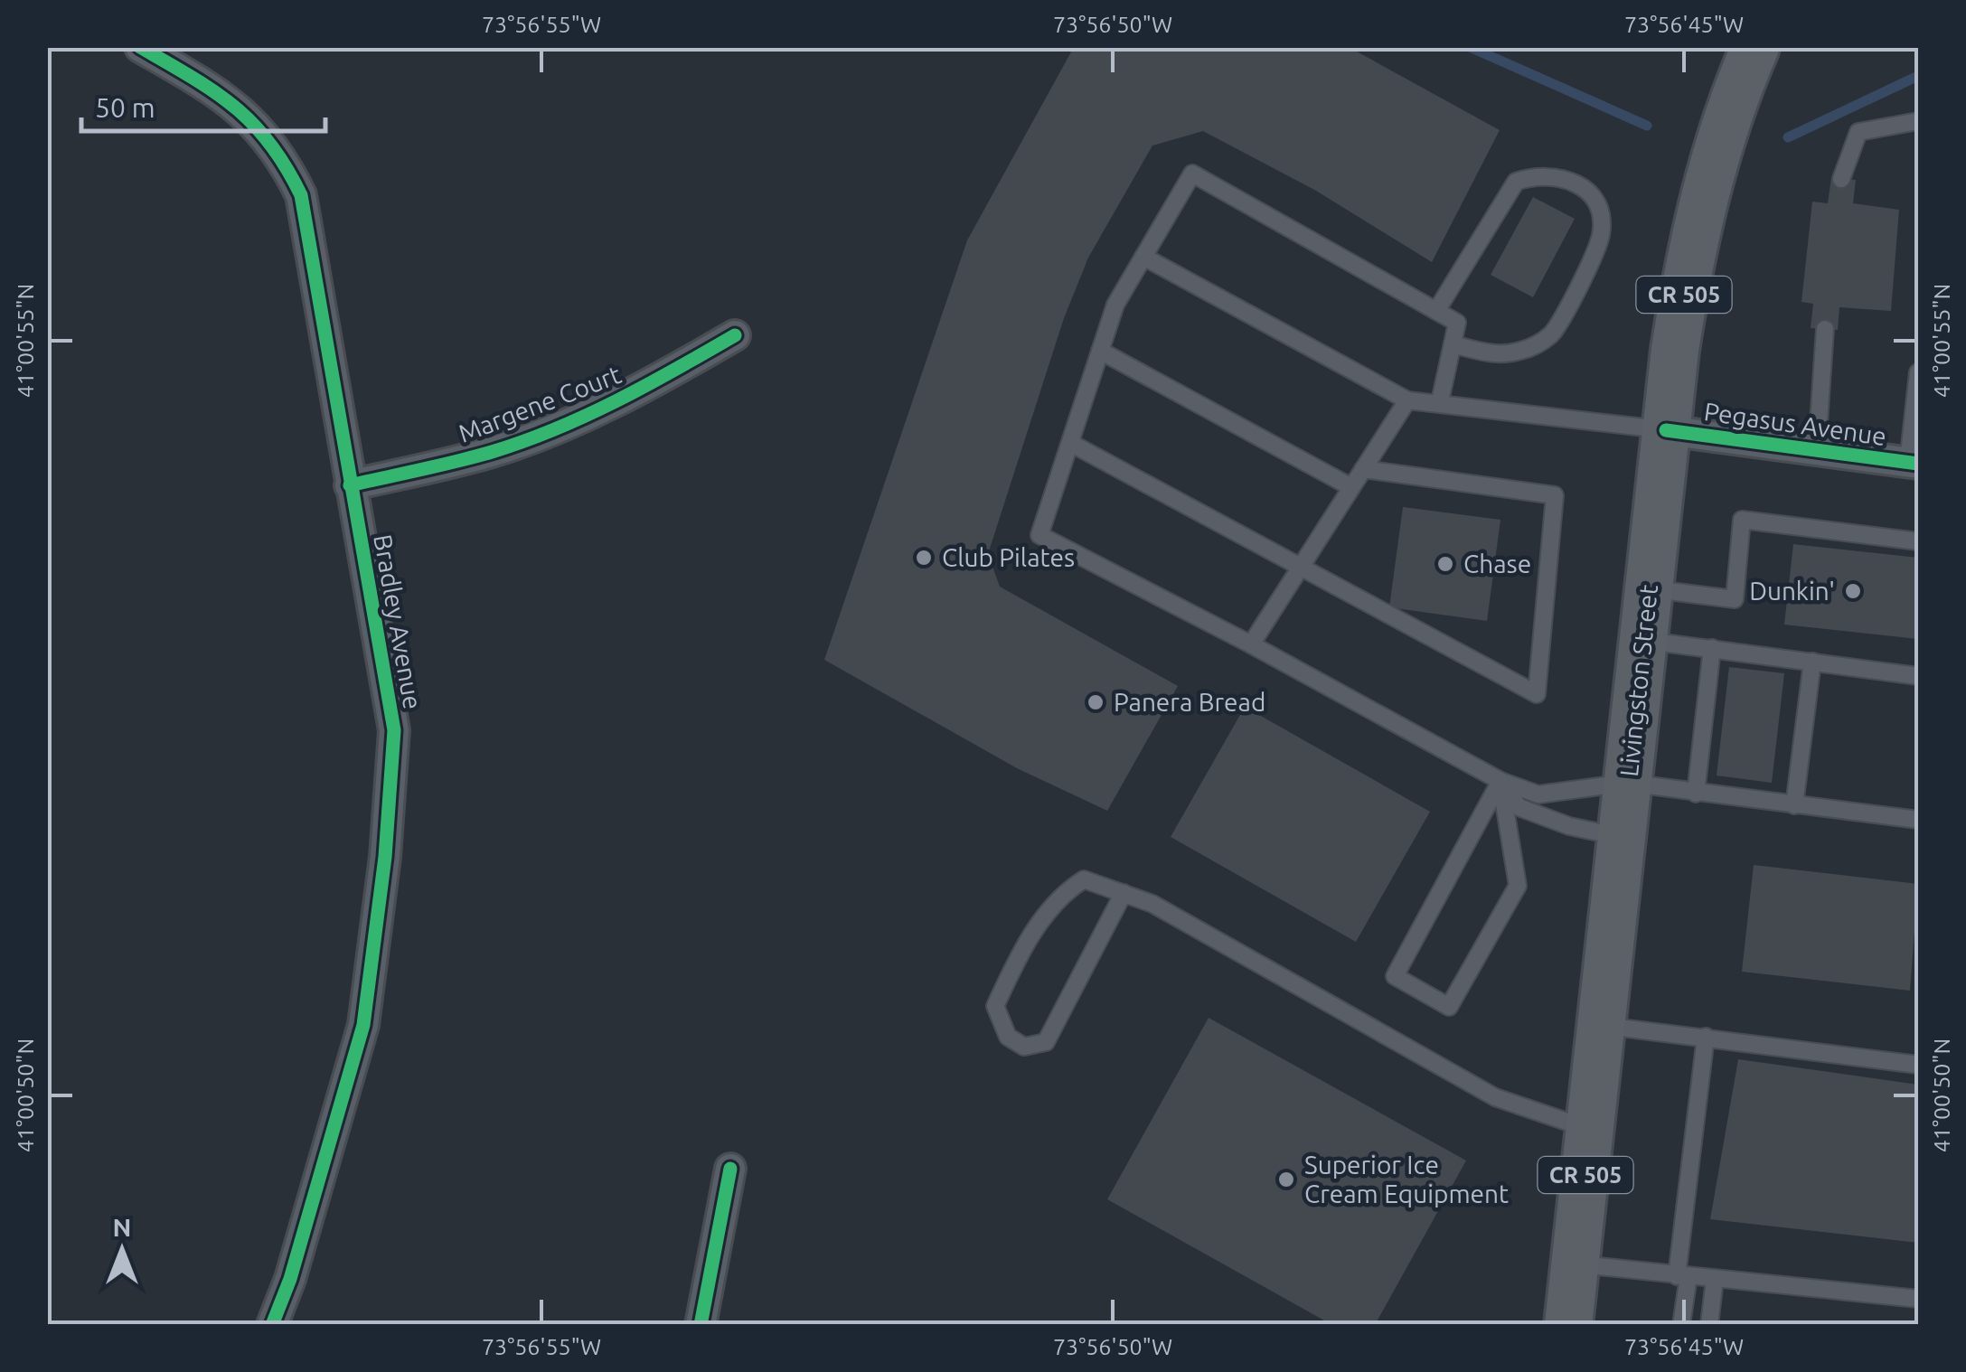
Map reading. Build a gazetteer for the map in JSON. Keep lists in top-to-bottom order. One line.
{"streets":{"main road":["CR 505","Livingston Street"],"street":["Margene Court","Pegasus Avenue","Bradley Avenue"]},"crossings":[["Margene Court","Bradley Avenue"],["Pegasus Avenue","Livingston Street"]],"places":["Club Pilates","Chase","Dunkin'","Panera Bread","Superior Ice Cream Equipment"],"scale_bar":"50 m","north":"top","coordinates":["73°56'55\"W","73°56'50\"W","73°56'45\"W","41°00'55\"N","41°00'50\"N"]}
